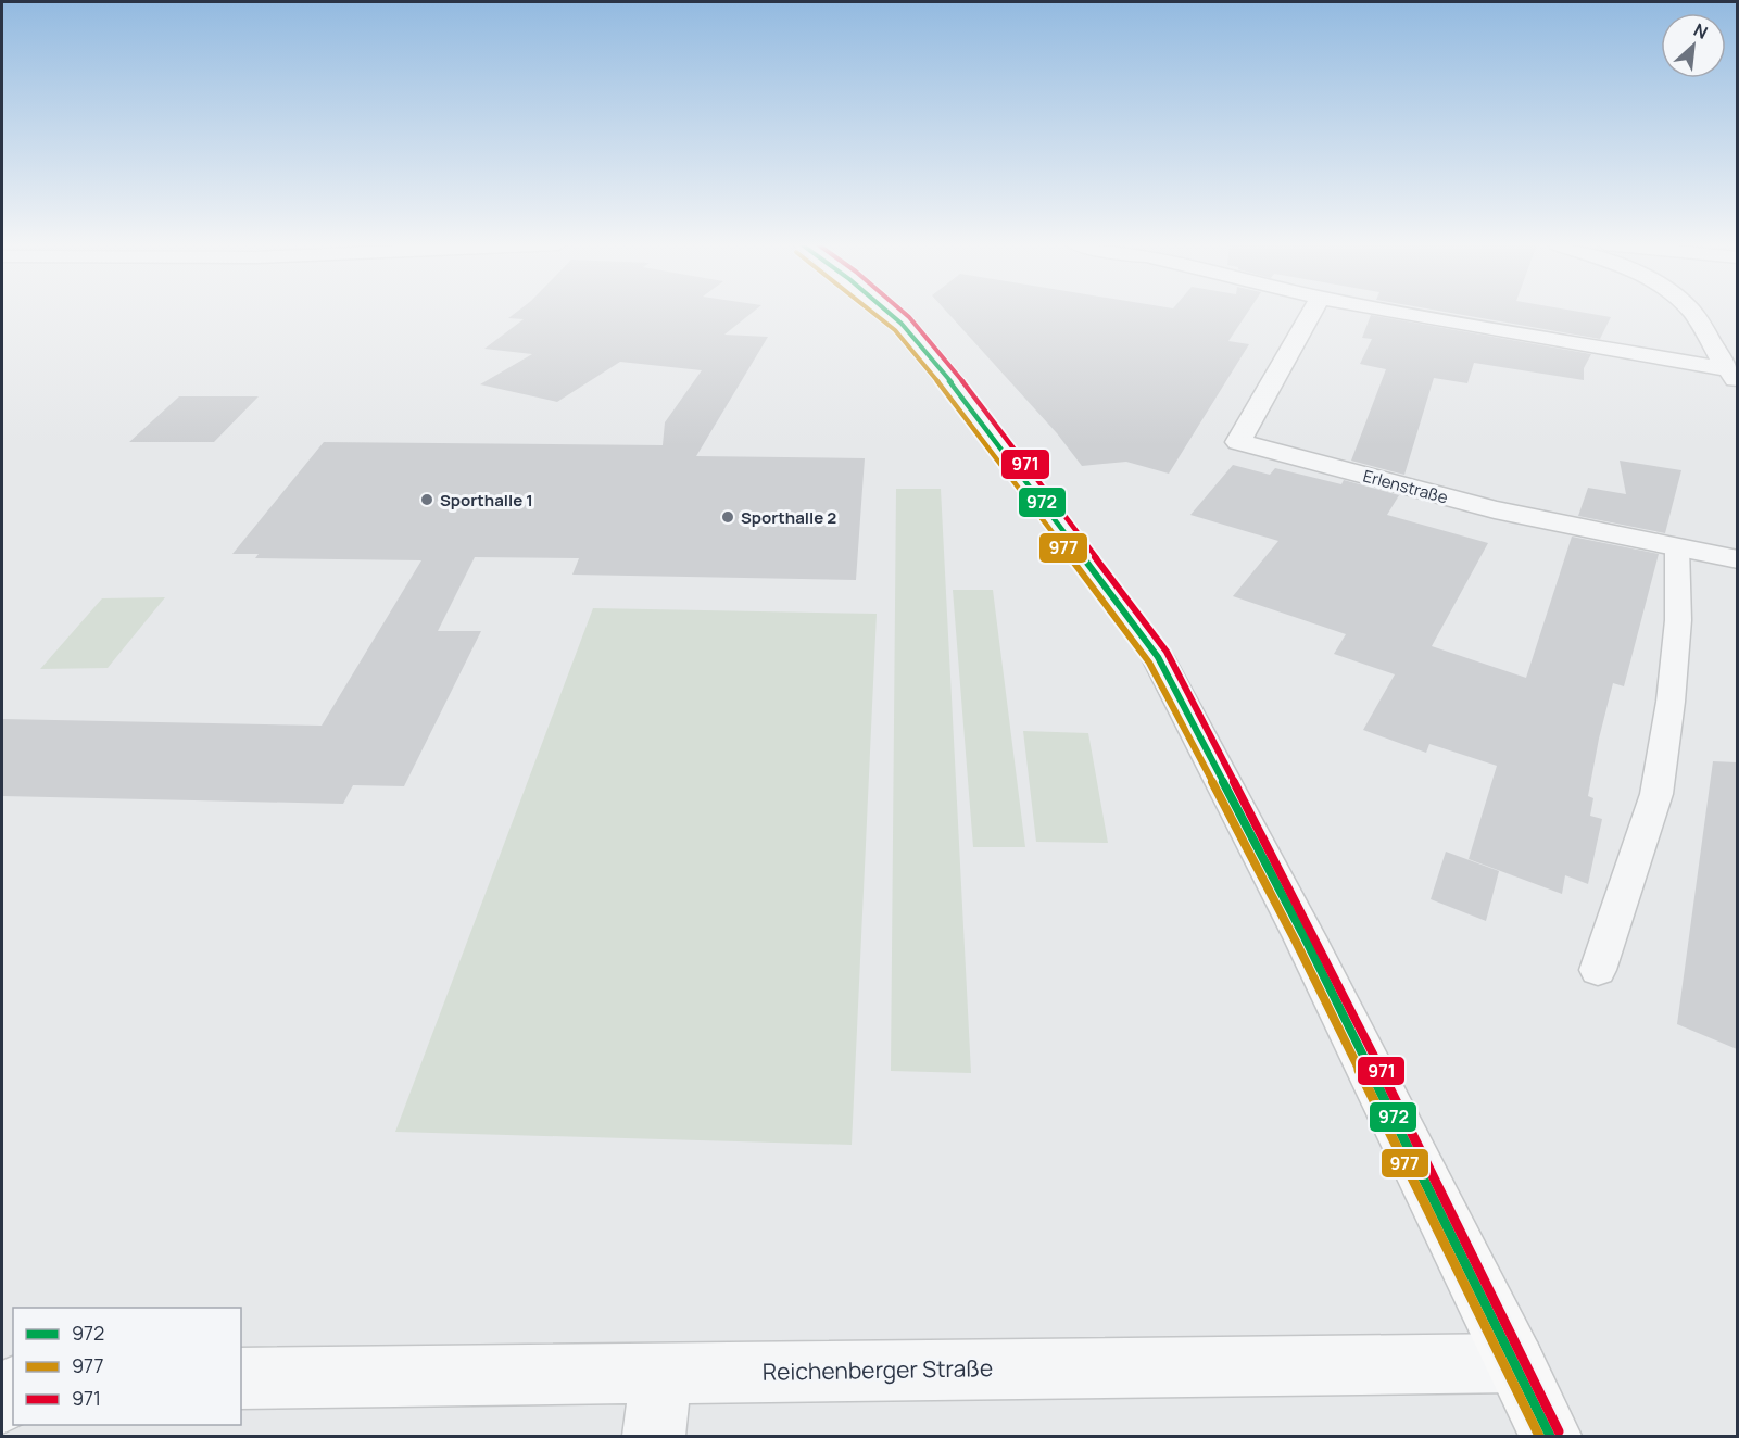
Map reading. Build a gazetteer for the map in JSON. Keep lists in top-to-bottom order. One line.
{"streets":{"street":["Erlenstraße","Reichenberger Straße"]},"places":["Sporthalle 1","Sporthalle 2"],"lines":["transit line 972","transit line 977","transit line 971"],"legend":["972","977","971"],"north":"top right"}
